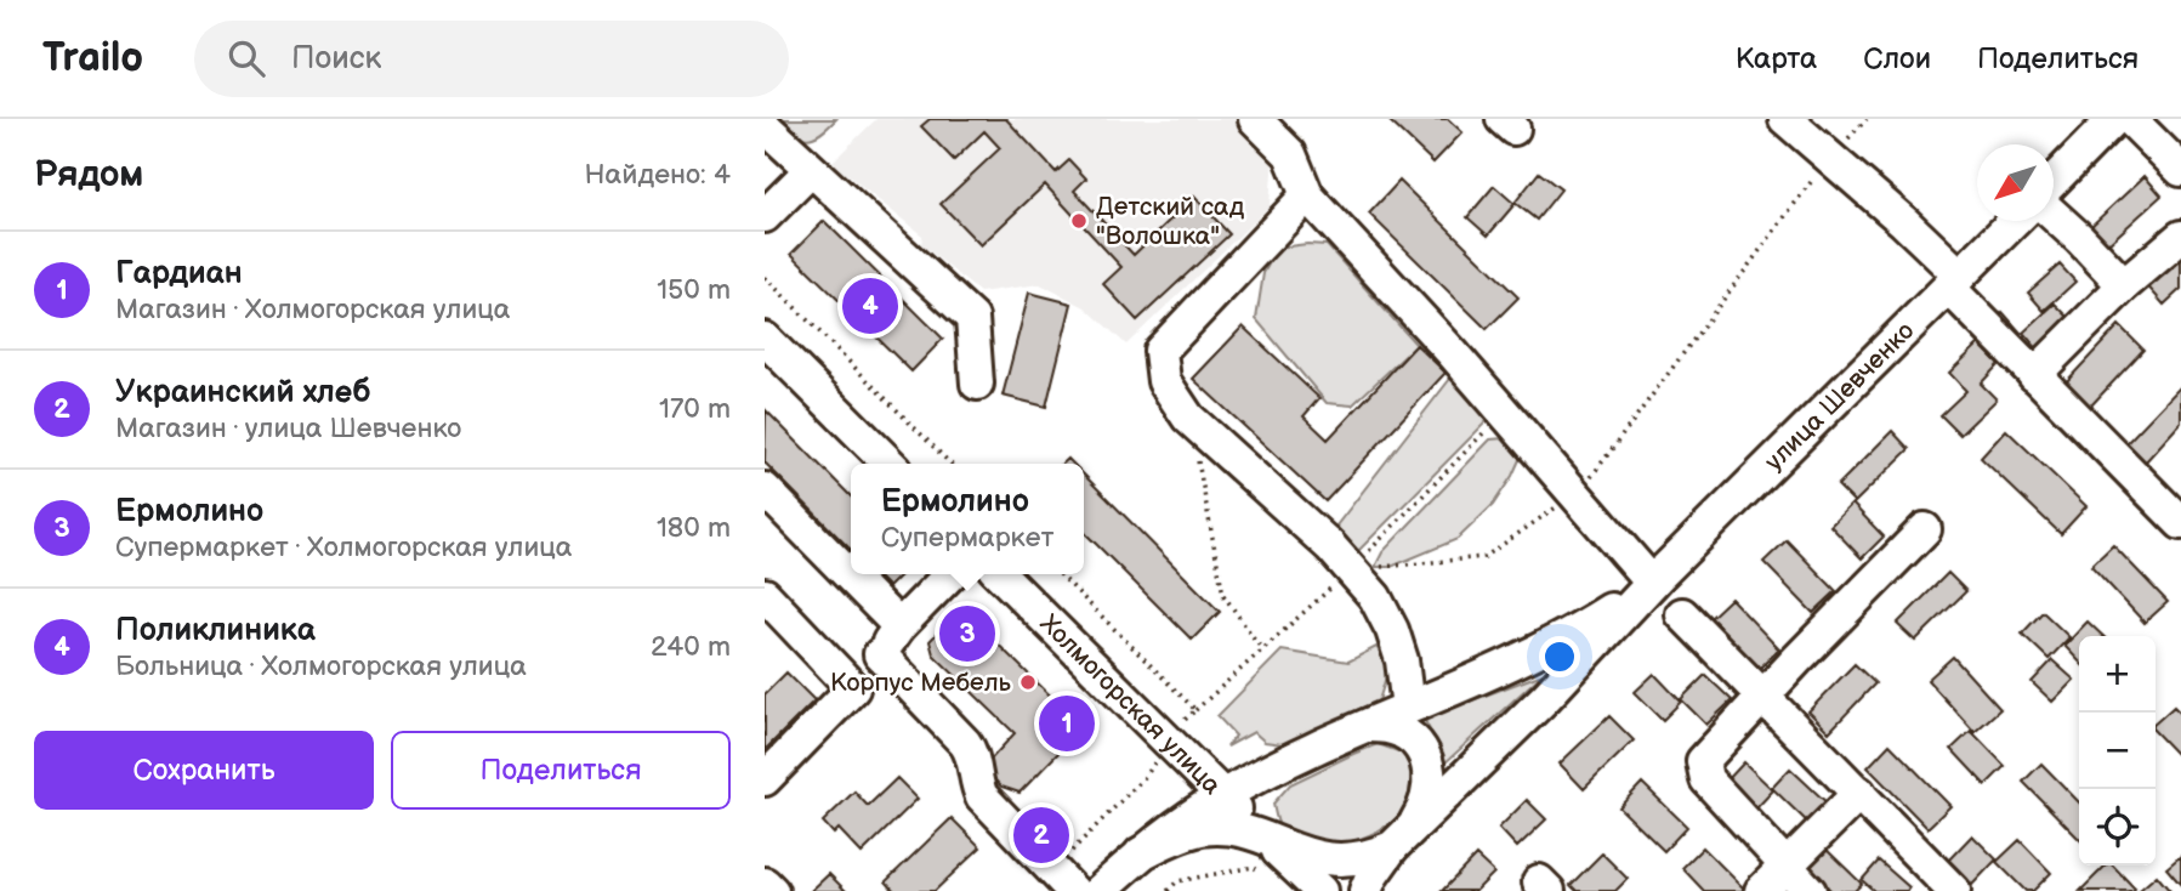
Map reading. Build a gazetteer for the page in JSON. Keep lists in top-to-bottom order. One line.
{"streets":{"street":["улица Шевченко","Холмогорская улица"]},"places":["Детский сад \"Волошка\"","Корпус Мебель"],"north":"bottom left","page":{"header":"Trailo","search":"Поиск","nav":["Карта","Слои","Поделиться"],"heading":["Рядом","Найдено: 4"],"list":[{"mark":"1","name":"Гардиан","note":"Магазин · Холмогорская улица","value":"150 m"},{"mark":"2","name":"Украинский хлеб","note":"Магазин · улица Шевченко","value":"170 m"},{"mark":"3","name":"Ермолино","note":"Супермаркет · Холмогорская улица","value":"180 m"},{"mark":"4","name":"Поликлиника","note":"Больница · Холмогорская улица","value":"240 m"}],"pins":["4","3","1","2"],"popup":["Ермолино","Супермаркет"],"map_buttons":["+","−"],"buttons":["Сохранить","Поделиться"]}}
